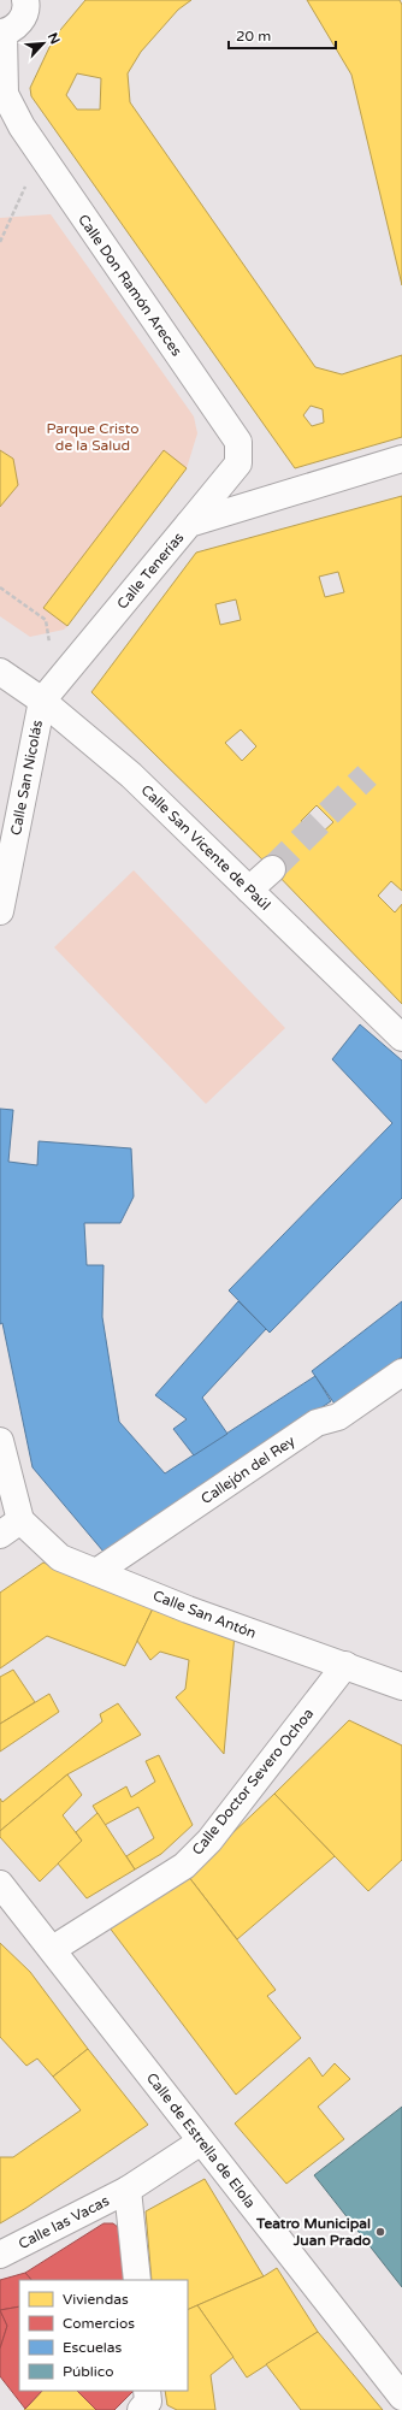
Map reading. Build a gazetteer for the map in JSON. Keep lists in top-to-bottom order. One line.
{"streets":{"street":["Calle Don Ramón Areces","Calle Tenerías","Calle San Nicolás","Calle San Vicente de Paúl","Callejón del Rey","Calle San Antón","Calle Doctor Severo Ochoa","Calle de Estrella de Elola","Calle las Vacas"]},"crossings":[["Calle Don Ramón Areces","Calle Tenerías"],["Calle Tenerías","Calle San Nicolás"],["Calle Tenerías","Calle San Vicente de Paúl"],["Calle San Nicolás","Calle San Vicente de Paúl"],["Callejón del Rey","Calle San Antón"],["Calle San Antón","Calle Doctor Severo Ochoa"],["Calle Doctor Severo Ochoa","Calle de Estrella de Elola"],["Calle de Estrella de Elola","Calle las Vacas"]],"parks":["Parque Cristo de la Salud"],"places":["Teatro Municipal Juan Prado"],"legend":["Viviendas","Comercios","Escuelas","Público"],"scale_bar":"20 m","north":"top right"}
